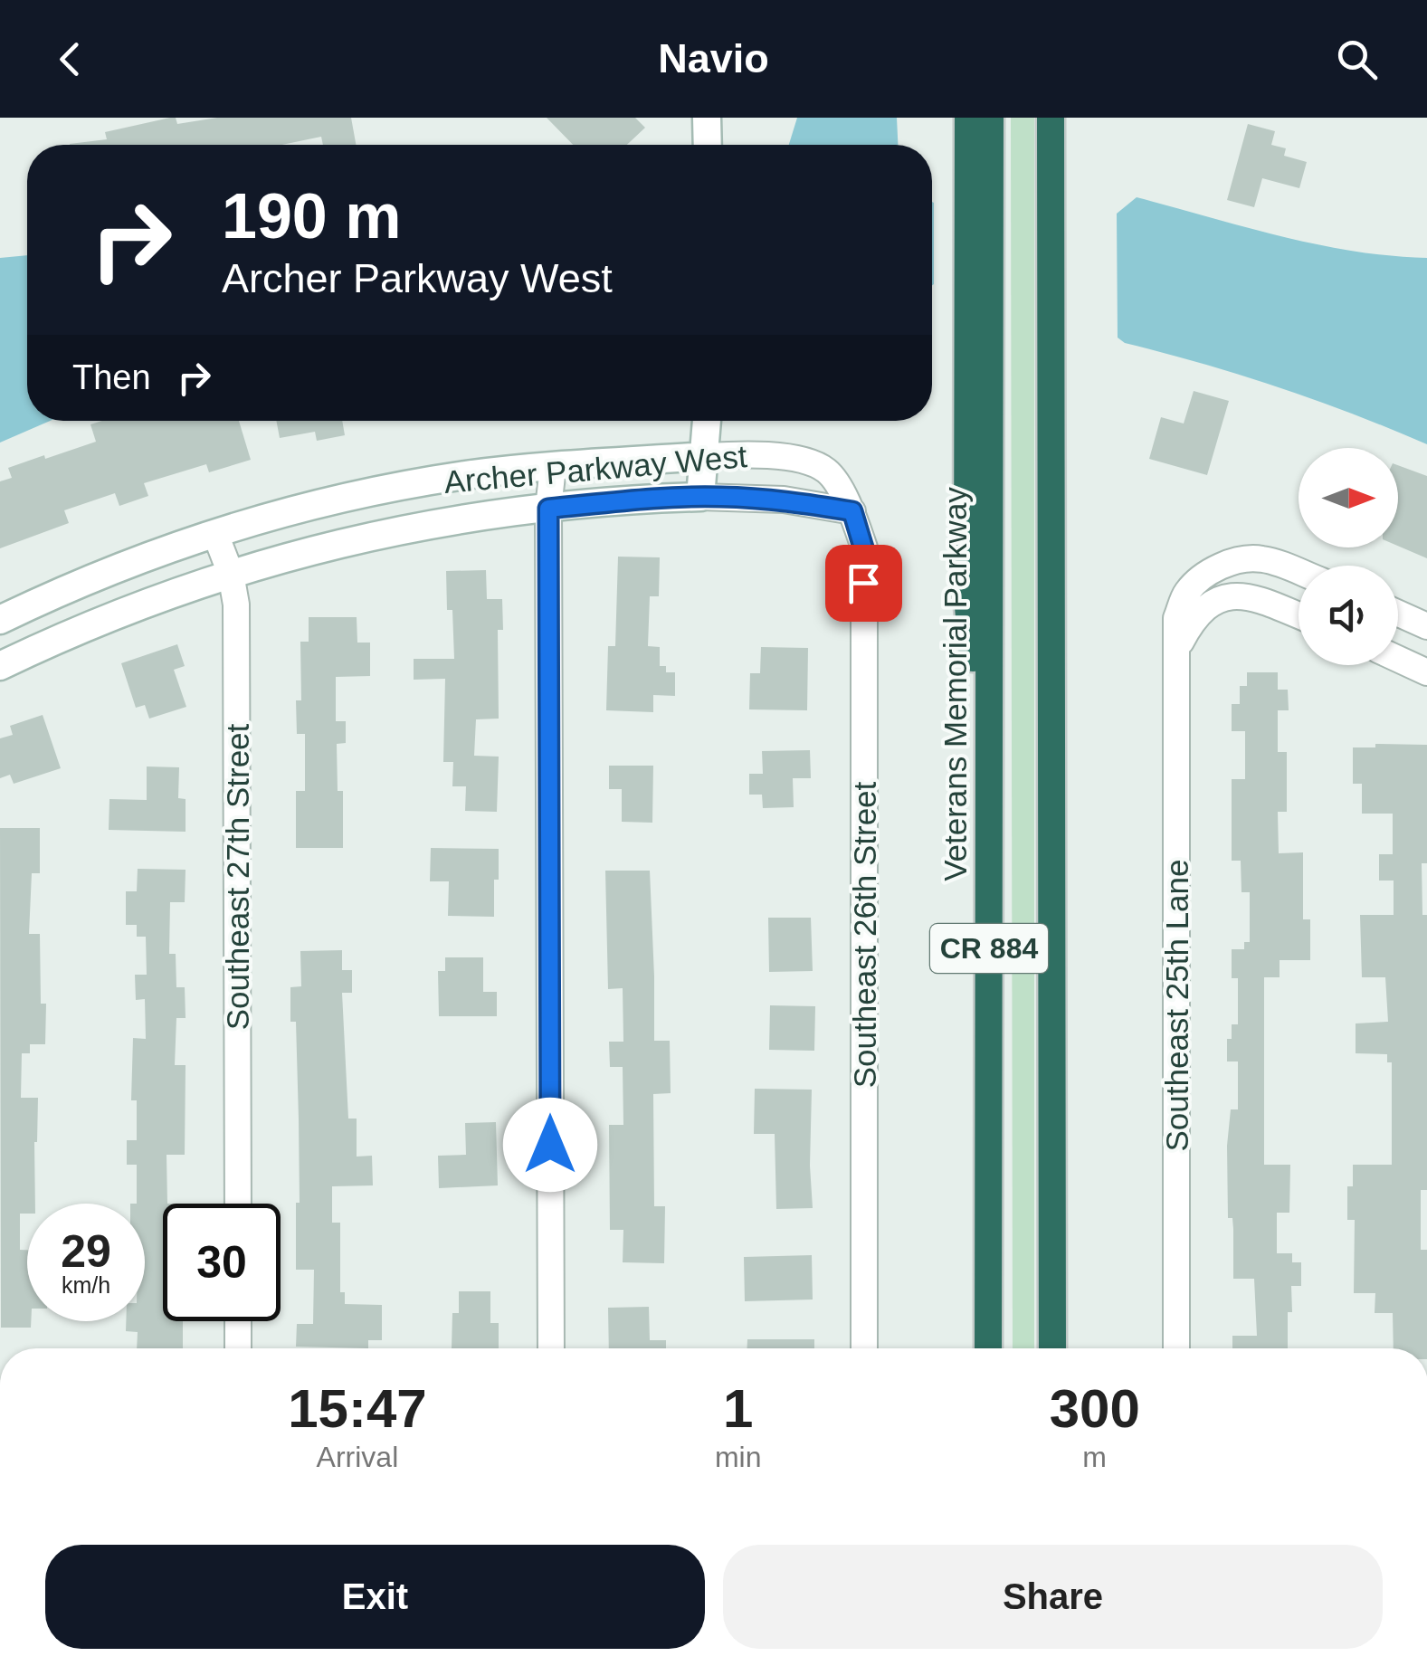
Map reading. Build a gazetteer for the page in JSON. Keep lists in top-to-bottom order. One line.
{"streets":{"highway":["Veterans Memorial Parkway","CR 884"],"street":["Archer Parkway West","Southeast 27th Street","Southeast 26th Street","Southeast 25th Lane"]},"crossings":[["Archer Parkway West","Southeast 27th Street"],["Archer Parkway West","Southeast 26th Street"]],"north":"right","page":{"header":"Navio","turn":["190 m","Archer Parkway West"],"then":"Then","speed":"29 km/h","limit":"30","eta":["15:47","Arrival","1","min","300","m"],"buttons":["Exit","Share"]}}
